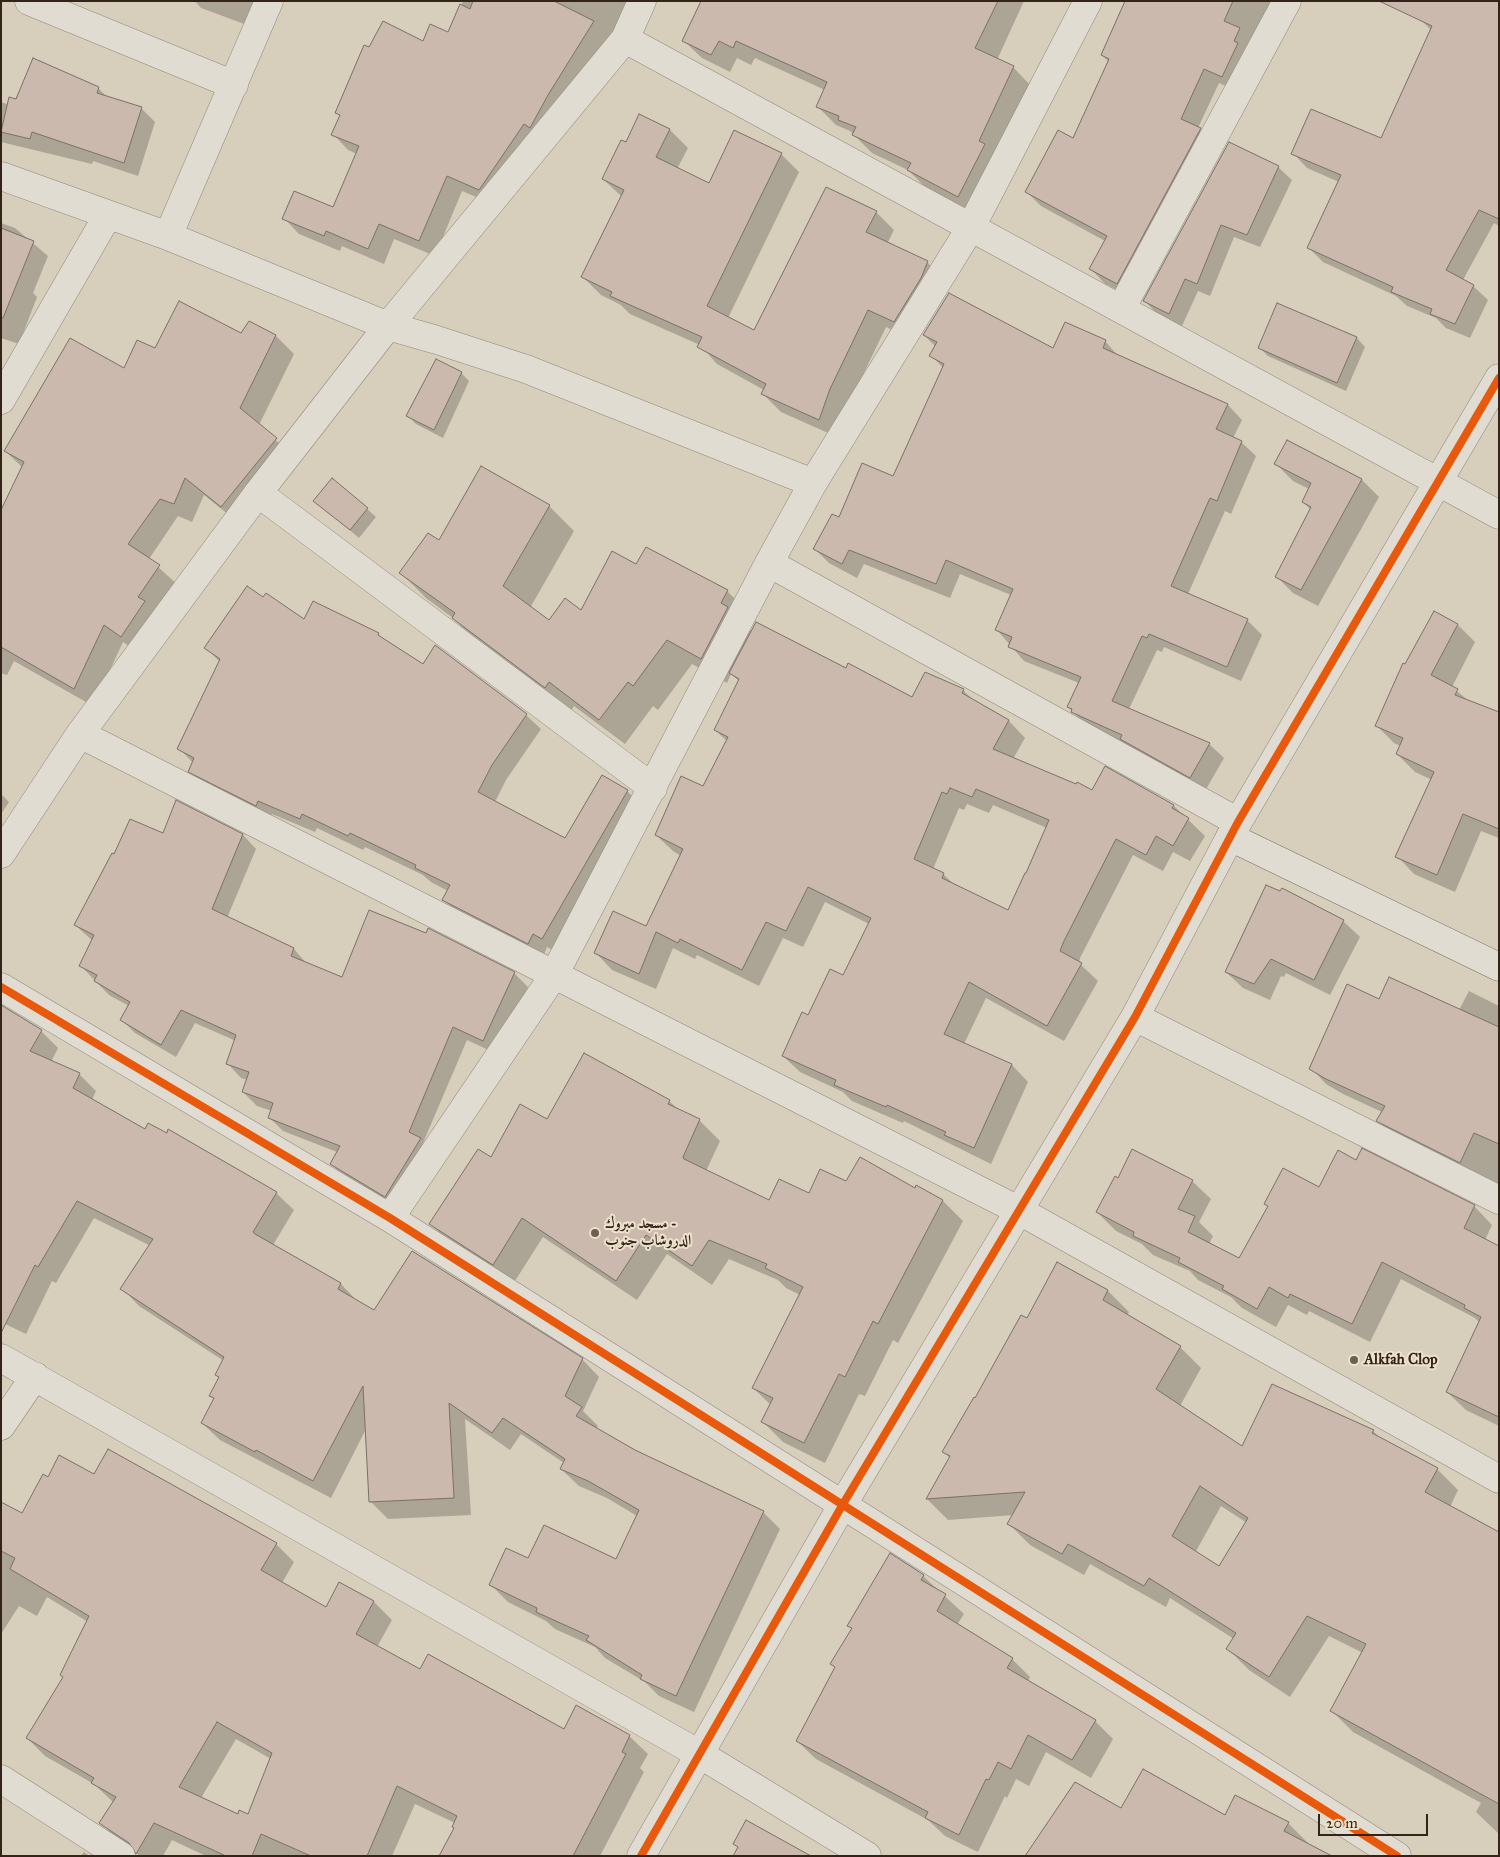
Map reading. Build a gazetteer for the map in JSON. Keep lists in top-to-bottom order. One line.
{"places":["مسجد مبروك - الدروشاب جنوب","Alkfah Clop"],"scale_bar":"20 m"}
